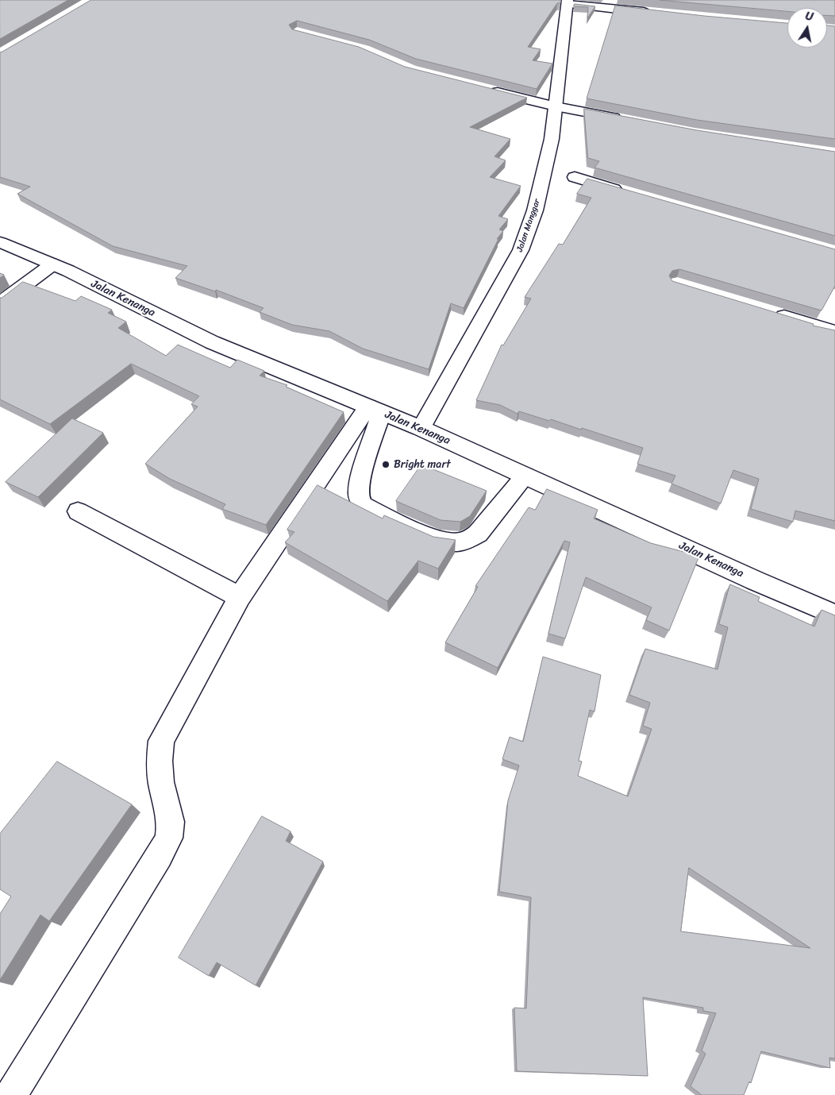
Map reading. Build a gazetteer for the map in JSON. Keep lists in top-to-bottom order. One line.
{"streets":{"main road":["Jalan Manggar","Jalan Kenanga"]},"crossings":[["Jalan Manggar","Jalan Kenanga"]],"places":["Bright mart"],"north":"top"}
